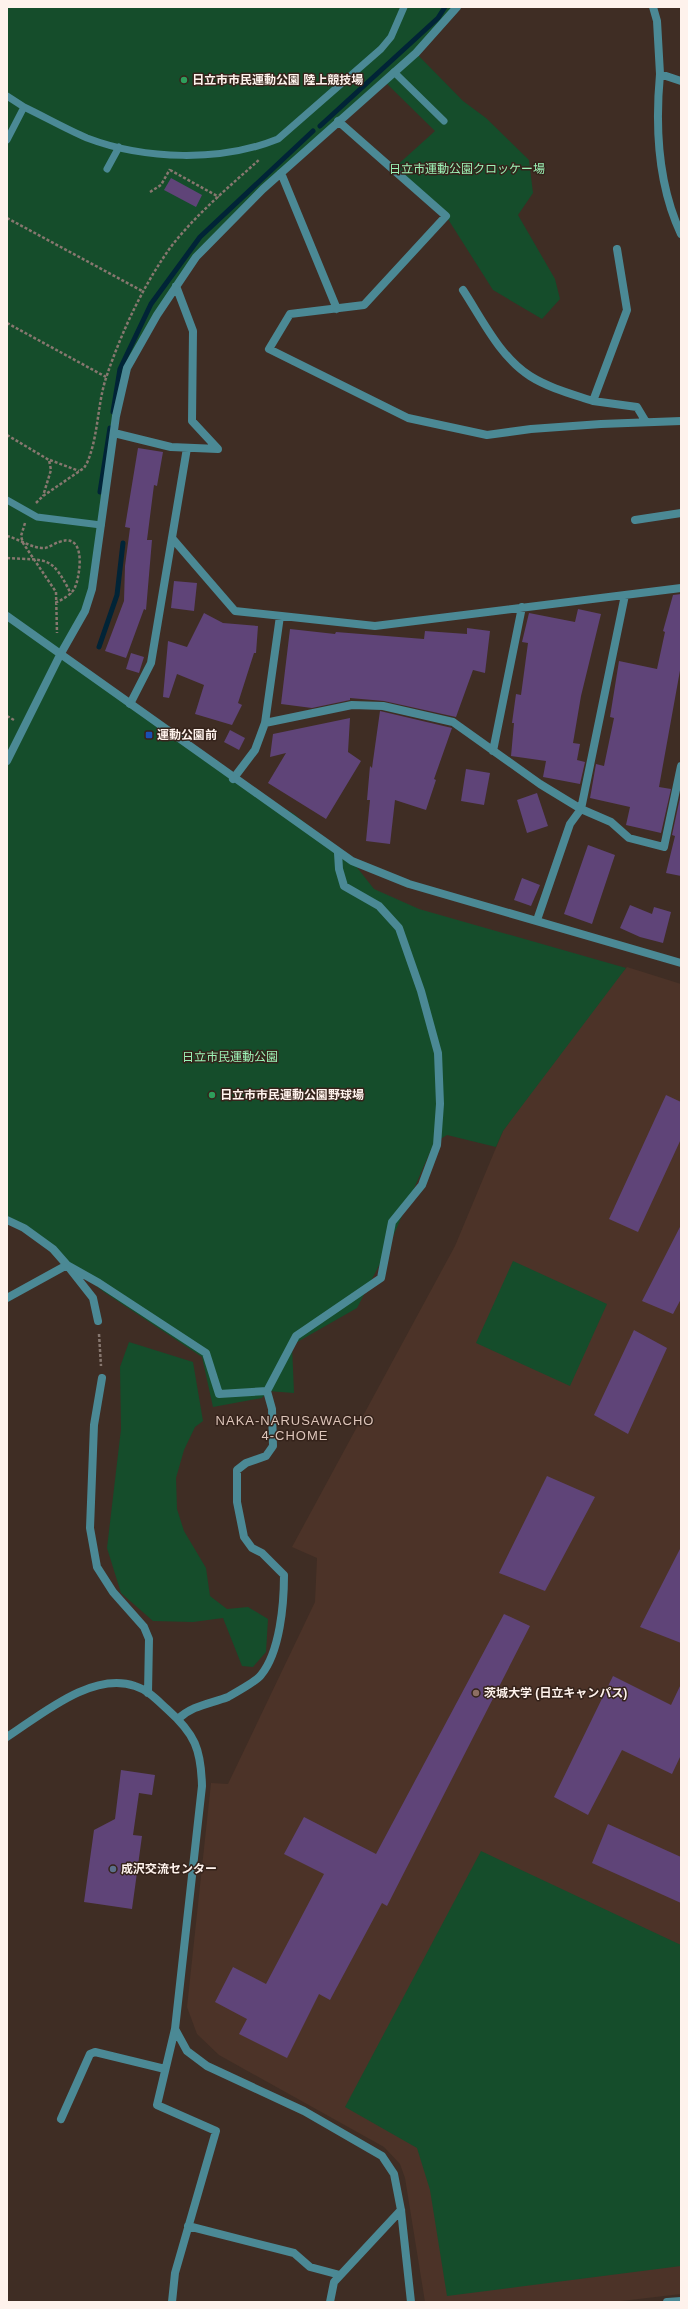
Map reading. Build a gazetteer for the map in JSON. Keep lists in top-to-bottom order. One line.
{"districts":["NAKA-NARUSAWACHO 4-CHOME"],"parks":["日立市運動公園クロッケー場","日立市民運動公園"],"places":{"other":["日立市市民運動公園 陸上競技場","日立市市民運動公園野球場","茨城大学 (日立キャンパス)","成沢交流センター"],"transit":["運動公園前"]}}
